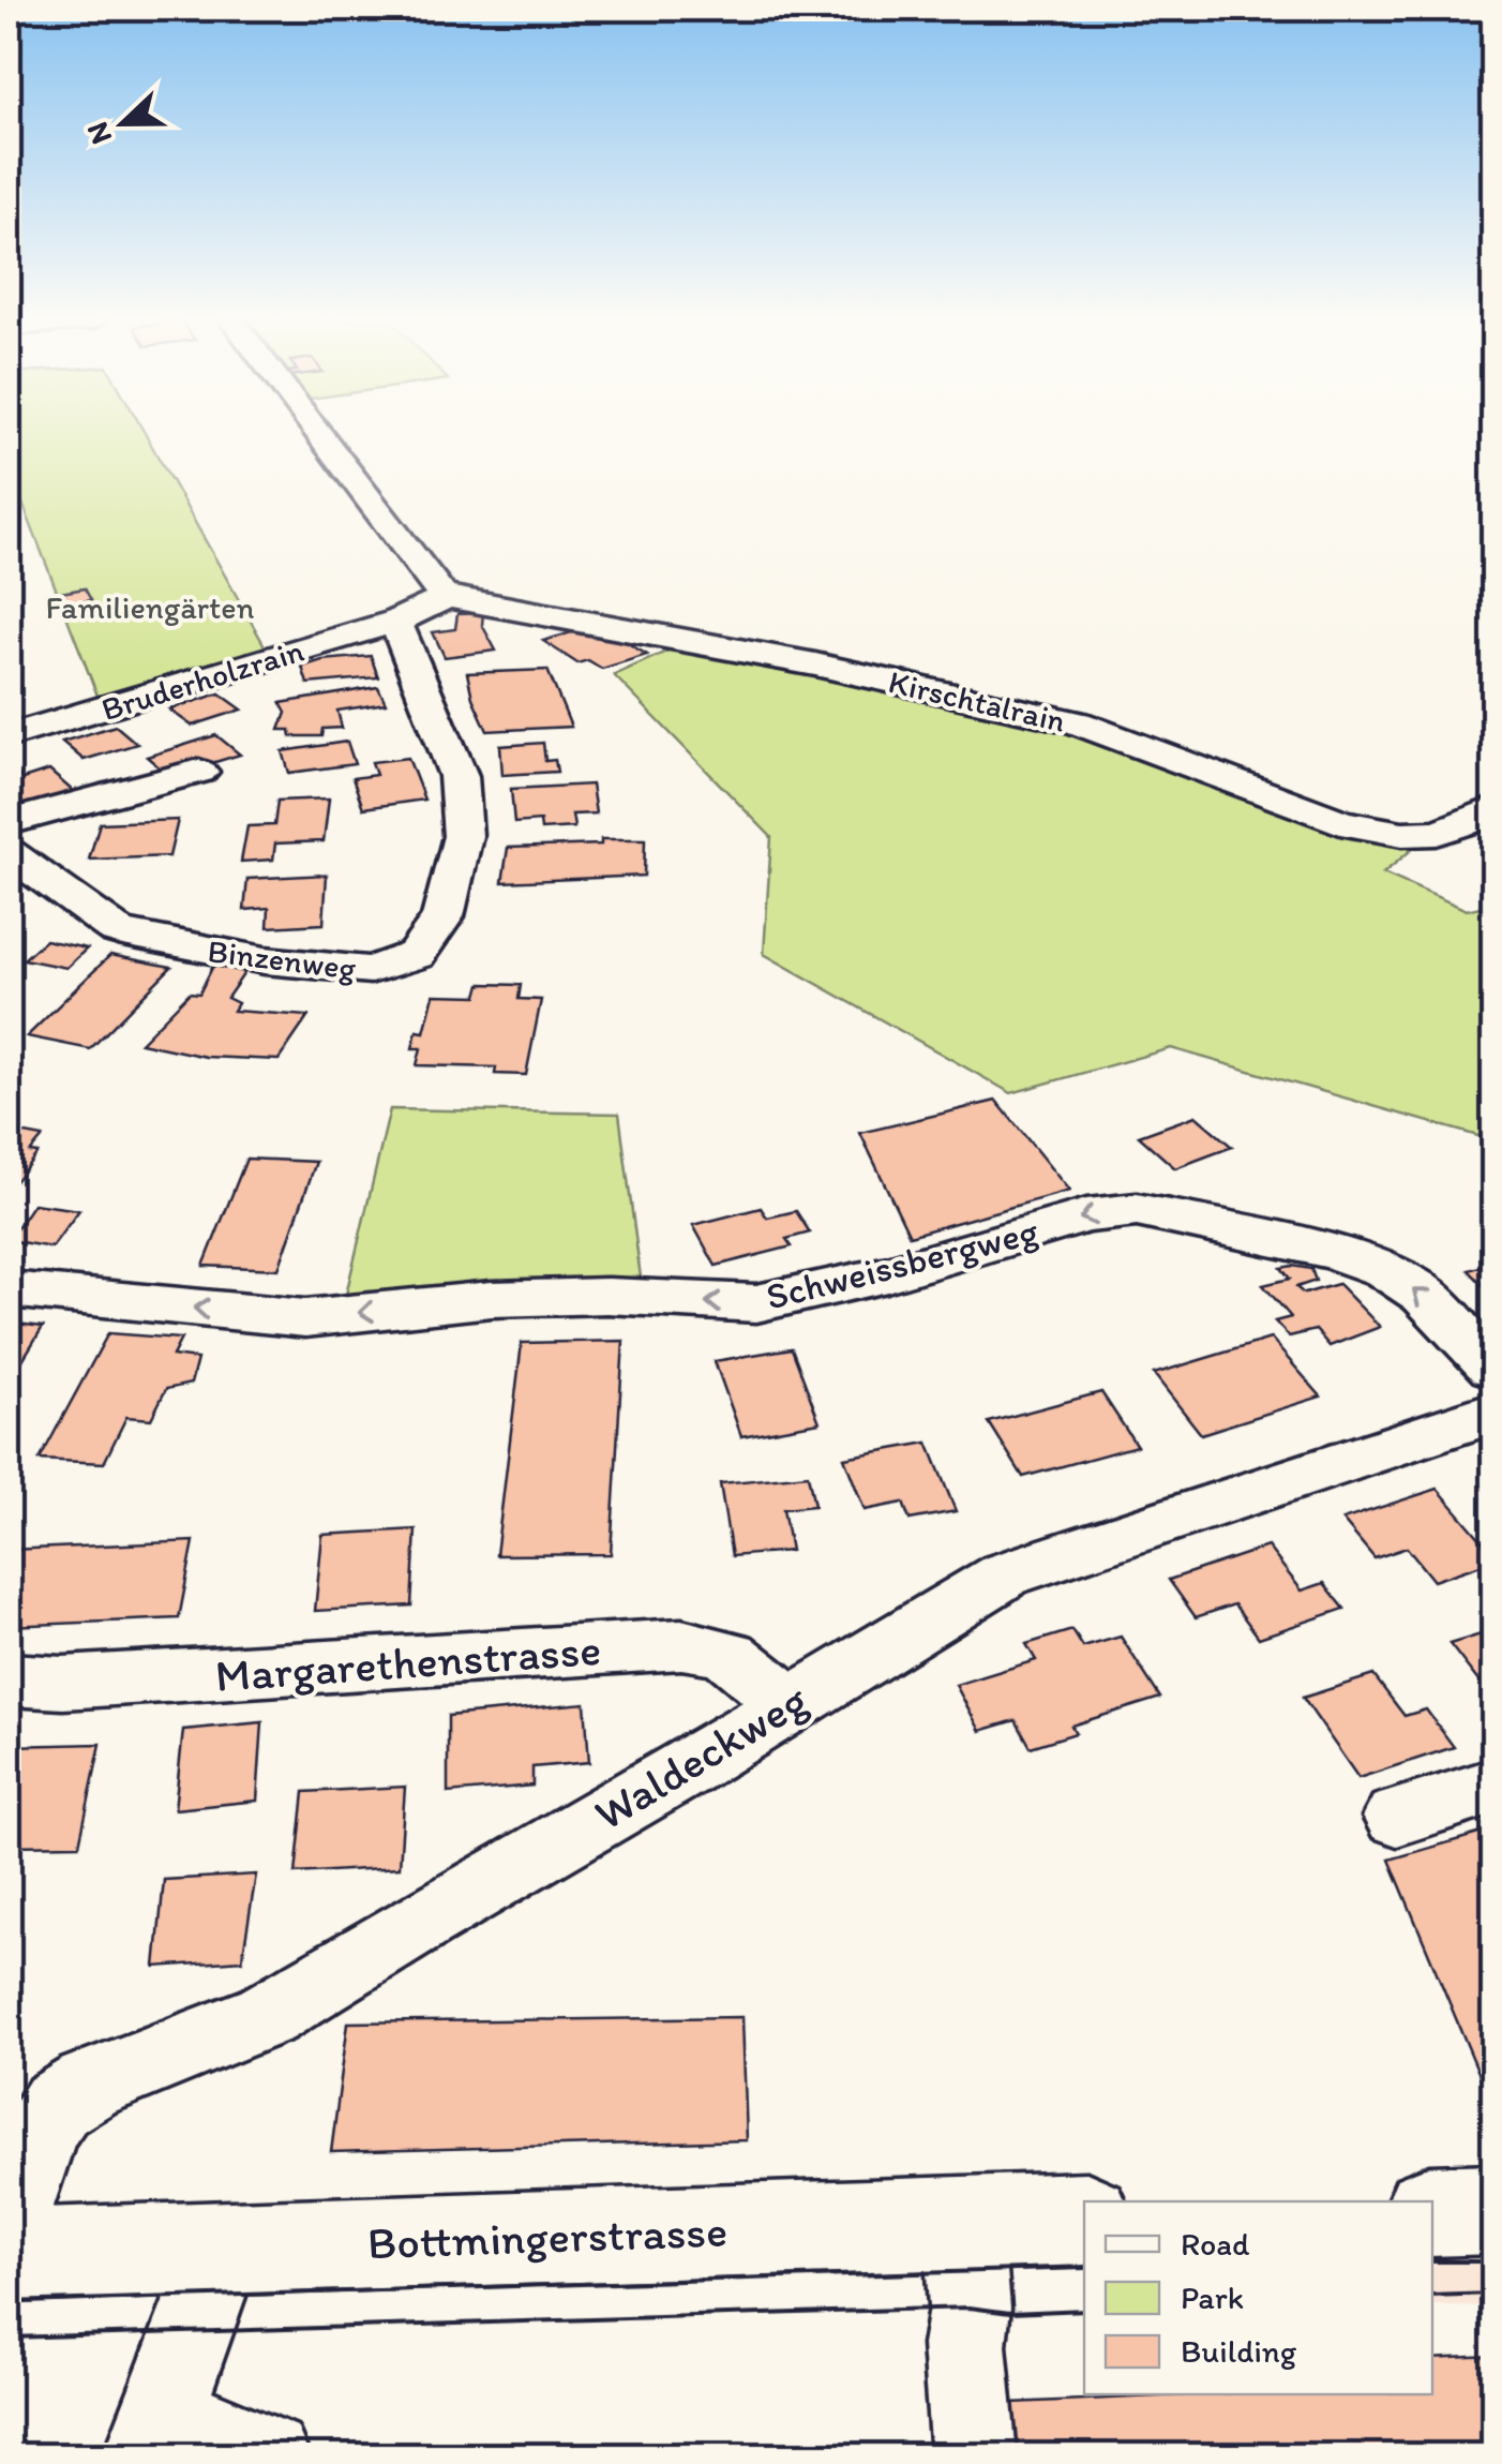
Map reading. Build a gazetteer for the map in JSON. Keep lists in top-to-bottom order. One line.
{"streets":{"main road":["Bottmingerstrasse"],"street":["Bruderholzrain","Kirschtalrain","Binzenweg","Schweissbergweg","Margarethenstrasse","Waldeckweg"]},"crossings":[["Bruderholzrain","Kirschtalrain"],["Bruderholzrain","Binzenweg"],["Margarethenstrasse","Waldeckweg"]],"one_way":["Schweissbergweg"],"parks":["Familiengärten"],"legend":["Road","Park","Building"],"north":"left"}
